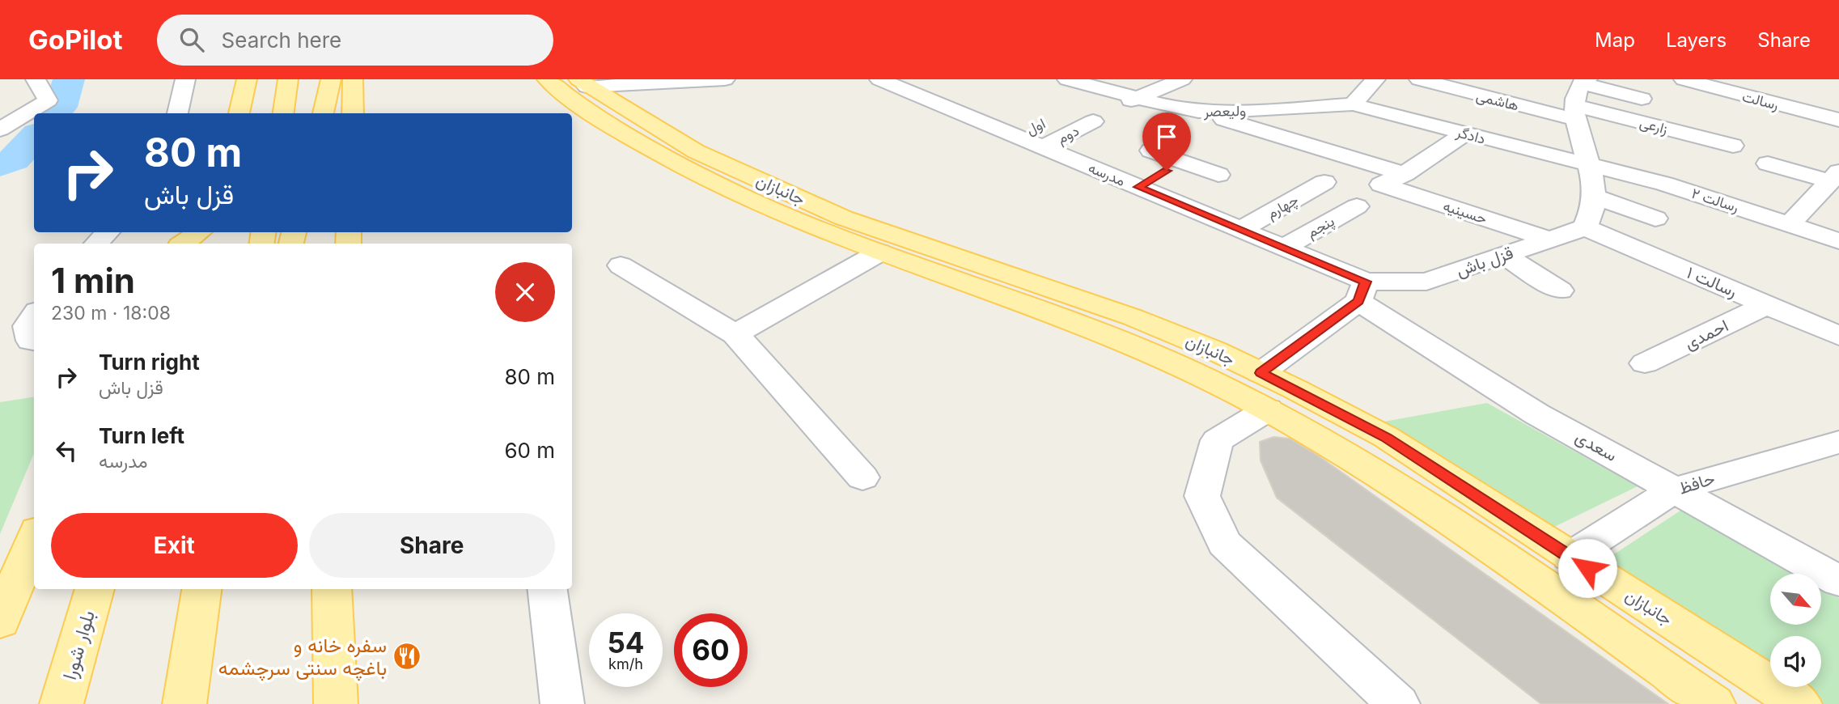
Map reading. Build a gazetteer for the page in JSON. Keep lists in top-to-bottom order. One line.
{"streets":{"main road":["جانبازان","بلوار شورا"],"street":["هاشمی","رسالت","ولیعصر","زارعی","دوم","دادگر","مدرسه","رسالت ۲","چهارم","حسینیه","پنجم","قزل باش","رسالت ۱","احمدی","سعدی","حافظ"]},"crossings":[["هاشمی","زارعی"],["ولیعصر","دادگر"],["دوم","مدرسه"],["دادگر","رسالت ۲"],["مدرسه","چهارم"],["مدرسه","پنجم"],["مدرسه","قزل باش"],["مدرسه","سعدی"],["جانبازان","حافظ"],["حسینیه","قزل باش"],["قزل باش","رسالت ۱"],["قزل باش","سعدی"],["رسالت ۱","احمدی"],["سعدی","حافظ"]],"places":{"restaurant":["سفره خانه و باغچه سنتی سرچشمه"]},"north":"bottom right","page":{"header":"GoPilot","search":"Search here","nav":["Map","Layers","Share"],"turn":["80 m","قزل باش"],"heading":["1 min","230 m · 18:08"],"list":[{"name":"Turn right","note":"قزل باش","value":"80 m"},{"name":"Turn left","note":"مدرسه","value":"60 m"}],"buttons":["Exit","Share"],"speed":"54 km/h","limit":"60"}}
